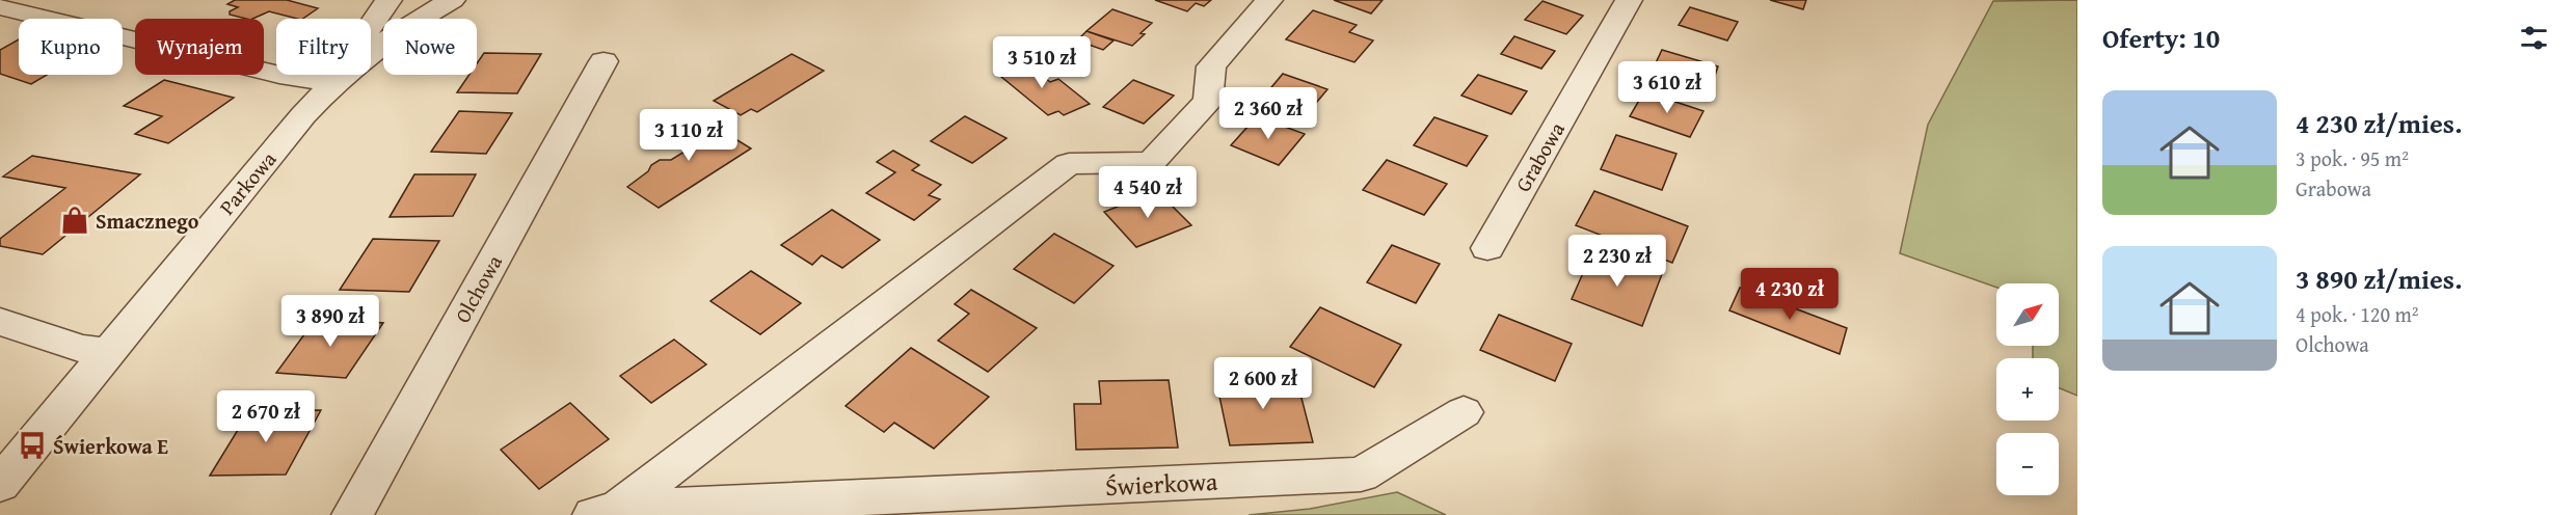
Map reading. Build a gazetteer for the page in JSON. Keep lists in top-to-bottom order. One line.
{"streets":{"street":["Grabowa","Parkowa","Olchowa","Świerkowa"]},"places":{"shop":["Smacznego"],"bus stop":["Świerkowa E"]},"north":"top right","page":{"heading":"Oferty: 10","chip":["Kupno","Wynajem","Filtry","Nowe"],"price":["3 510 zł","3 610 zł","2 360 zł","3 110 zł","4 540 zł","2 230 zł","4 230 zł","3 890 zł","2 600 zł","2 670 zł"],"list":[{"name":"4 230 zł/mies.","note":"3 pok. · 95 m² · Grabowa"},{"name":"3 890 zł/mies.","note":"4 pok. · 120 m² · Olchowa"}],"map_buttons":["+","−"]}}
